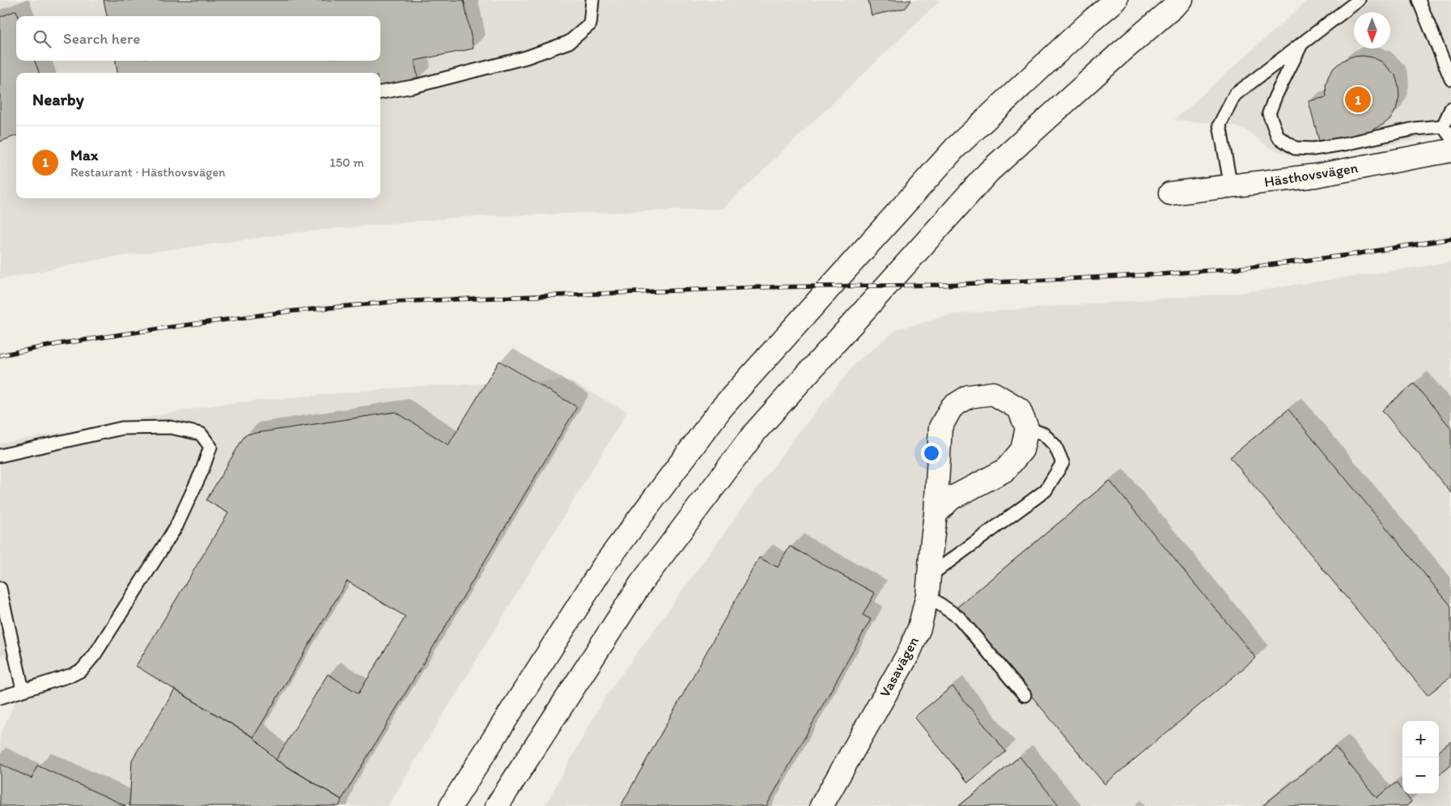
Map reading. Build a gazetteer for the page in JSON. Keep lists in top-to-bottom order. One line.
{"streets":{"main road":["Hästhovsvägen","Vasavägen"]},"north":"bottom","page":{"search":"Search here","heading":"Nearby","pins":"1","list":[{"mark":"1","name":"Max","note":"Restaurant · Hästhovsvägen","value":"150 m"}],"map_buttons":["+","−"]}}
